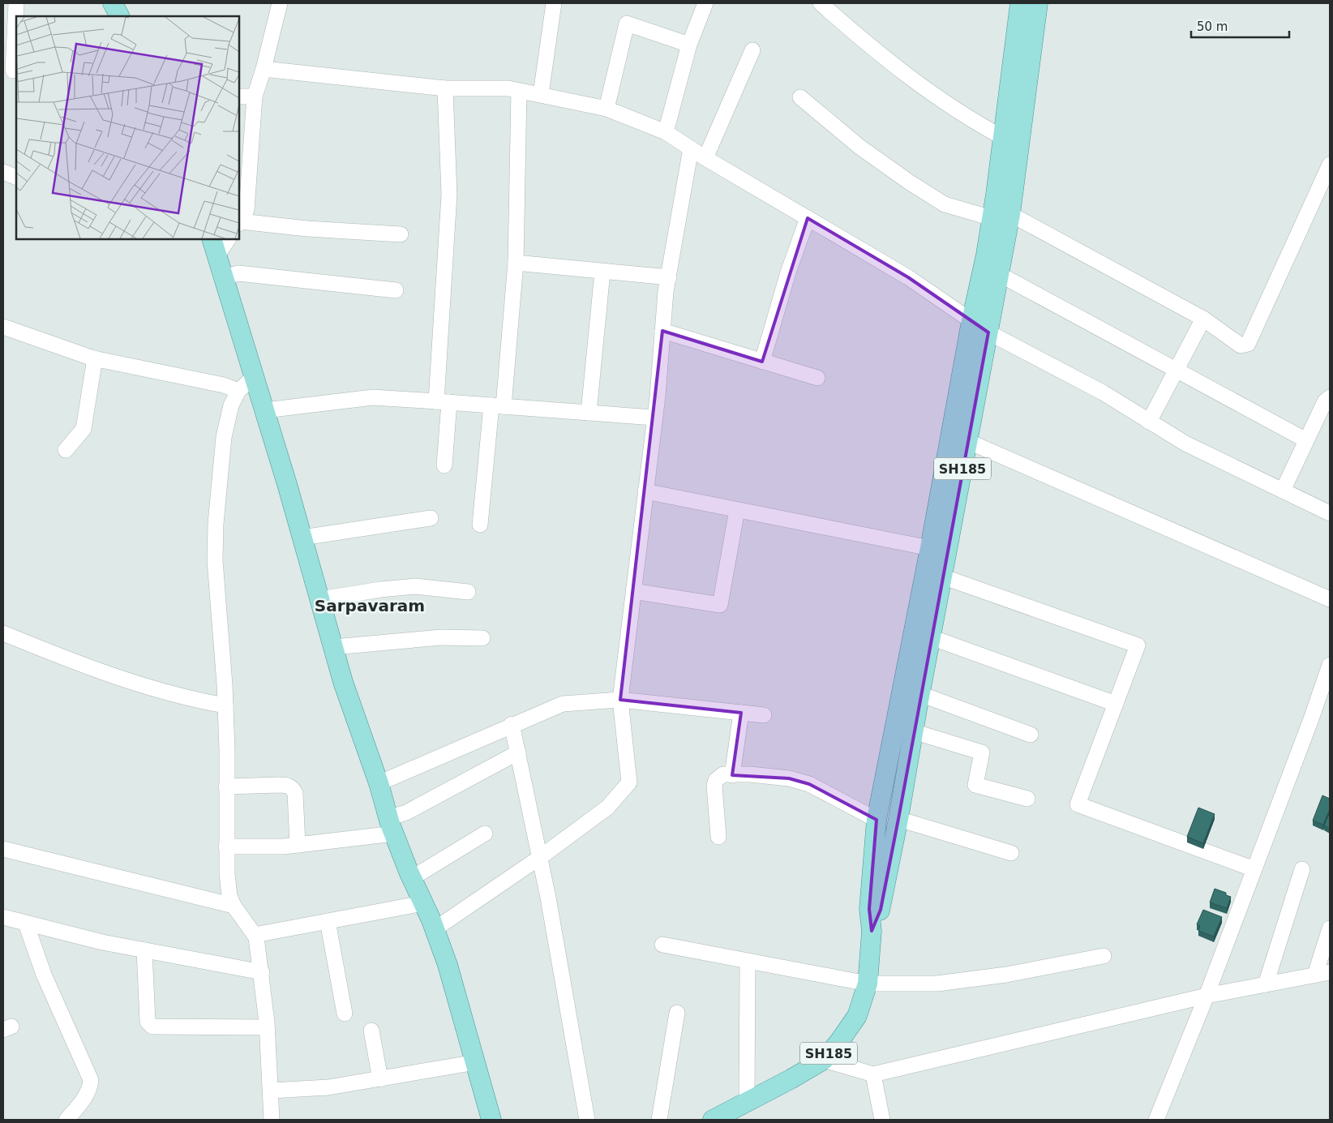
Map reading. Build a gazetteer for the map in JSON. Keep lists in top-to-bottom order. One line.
{"streets":{"main road":["SH185"]},"districts":["Sarpavaram"],"scale_bar":"50 m"}
